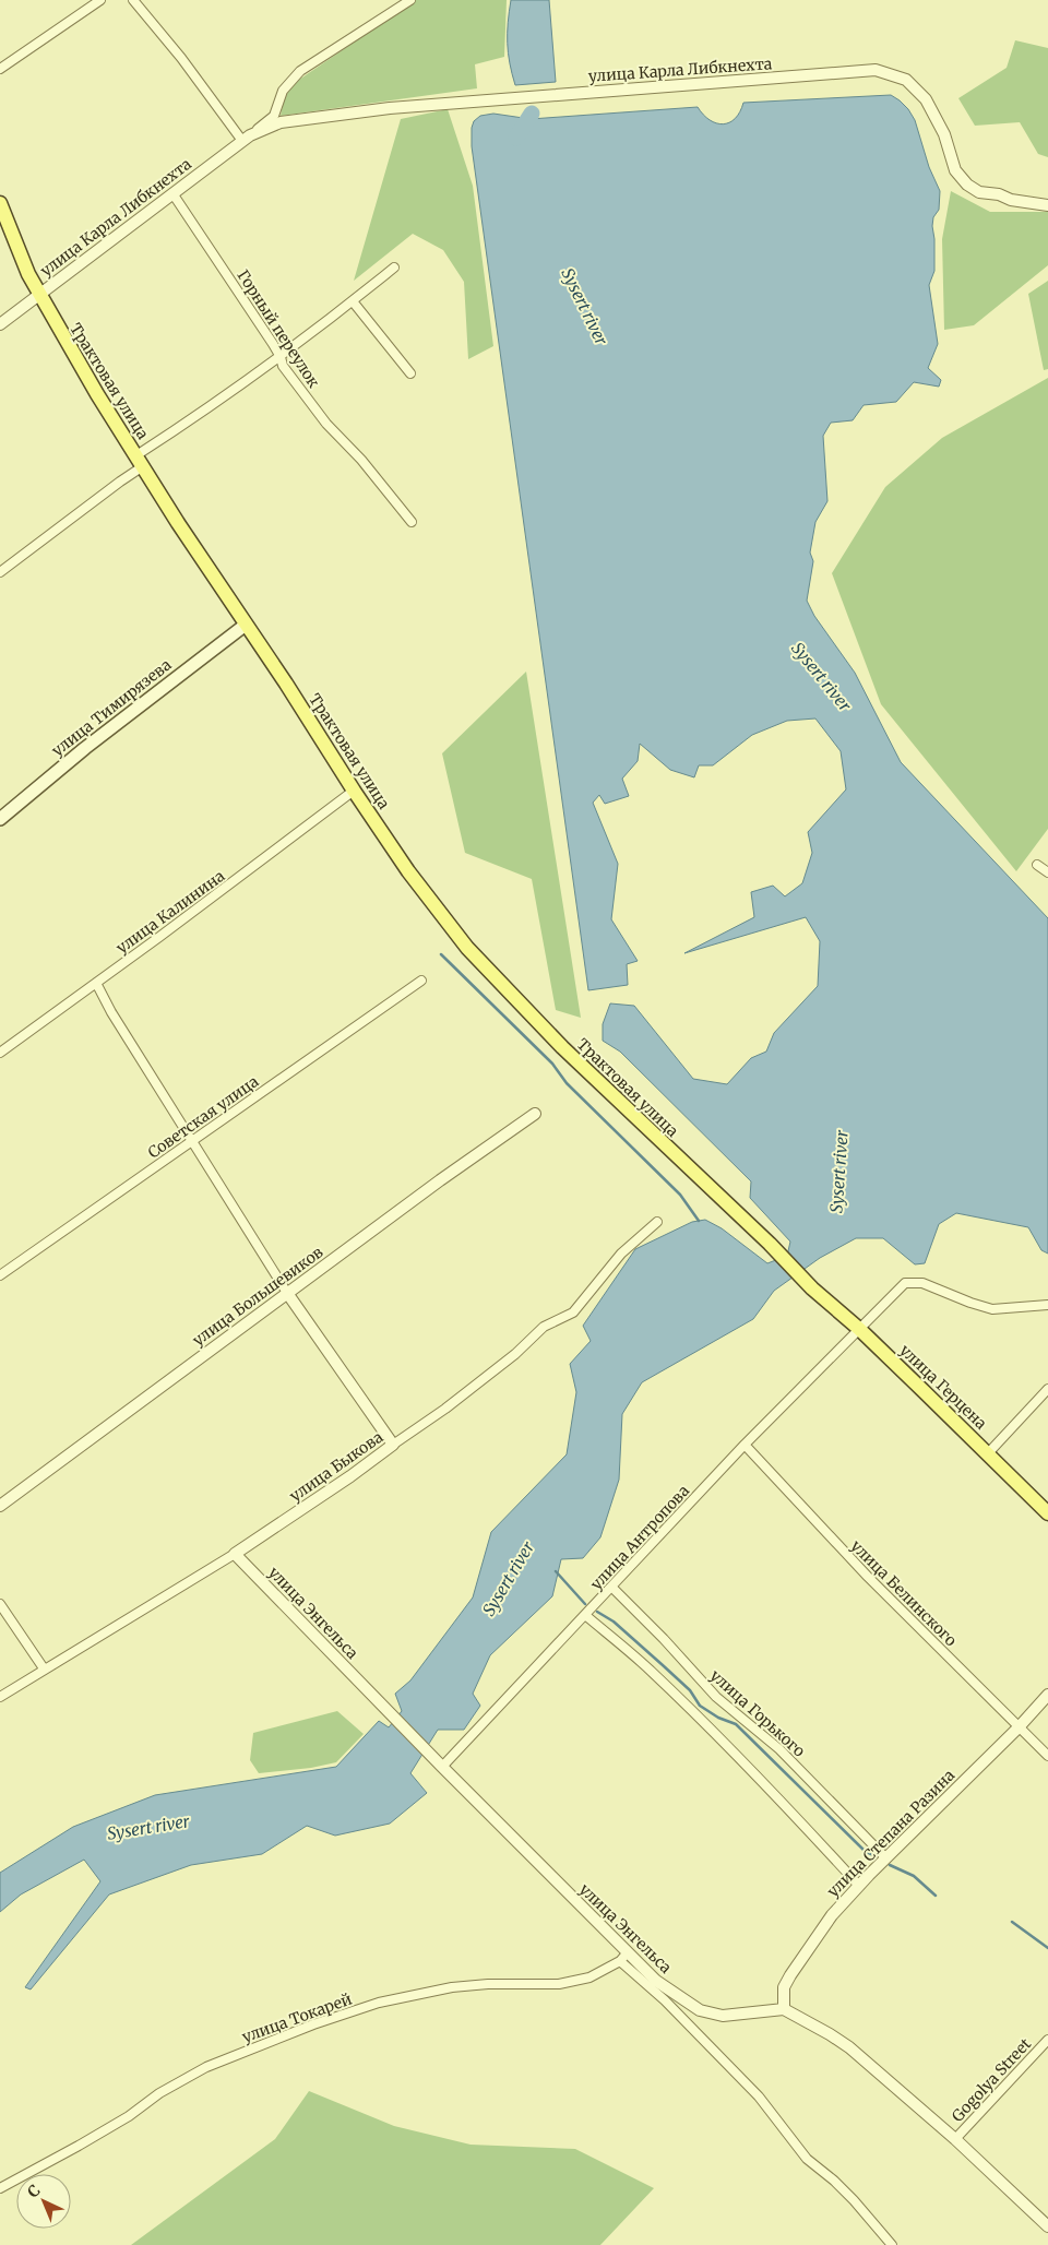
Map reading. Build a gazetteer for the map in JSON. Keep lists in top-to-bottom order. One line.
{"streets":{"main road":["Трактовая улица","улица Тимирязева","улица Герцена"],"street":["улица Карла Либкнехта","Горный переулок","улица Калинина","Советская улица","улица Большевиков","улица Быкова","улица Антропова","улица Белинского","улица Энгельса","улица Горького","улица Степана Разина","улица Токарей","Gogolya Street"]},"crossings":[["улица Карла Либкнехта","Горный переулок"],["улица Карла Либкнехта","Трактовая улица"],["Трактовая улица","улица Тимирязева"],["Трактовая улица","улица Калинина"],["Трактовая улица","улица Герцена"],["улица Герцена","улица Антропова"],["улица Быкова","улица Энгельса"],["улица Антропова","улица Белинского"],["улица Антропова","улица Энгельса"],["улица Антропова","улица Горького"],["улица Белинского","улица Степана Разина"],["улица Энгельса","улица Степана Разина"],["улица Энгельса","улица Токарей"],["улица Горького","улица Степана Разина"]],"water":["Sysert river"],"north":"top left"}
